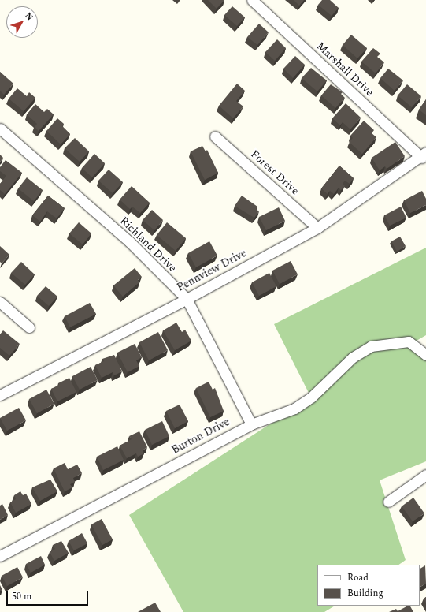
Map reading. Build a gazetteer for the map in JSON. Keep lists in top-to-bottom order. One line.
{"streets":{"street":["Marshall Drive","Forest Drive","Richland Drive","Pennview Drive","Burton Drive"]},"crossings":[["Marshall Drive","Pennview Drive"],["Forest Drive","Pennview Drive"],["Richland Drive","Pennview Drive"],["Richland Drive","Burton Drive"]],"legend":["Road","Building"],"scale_bar":"50 m","north":"top right"}
